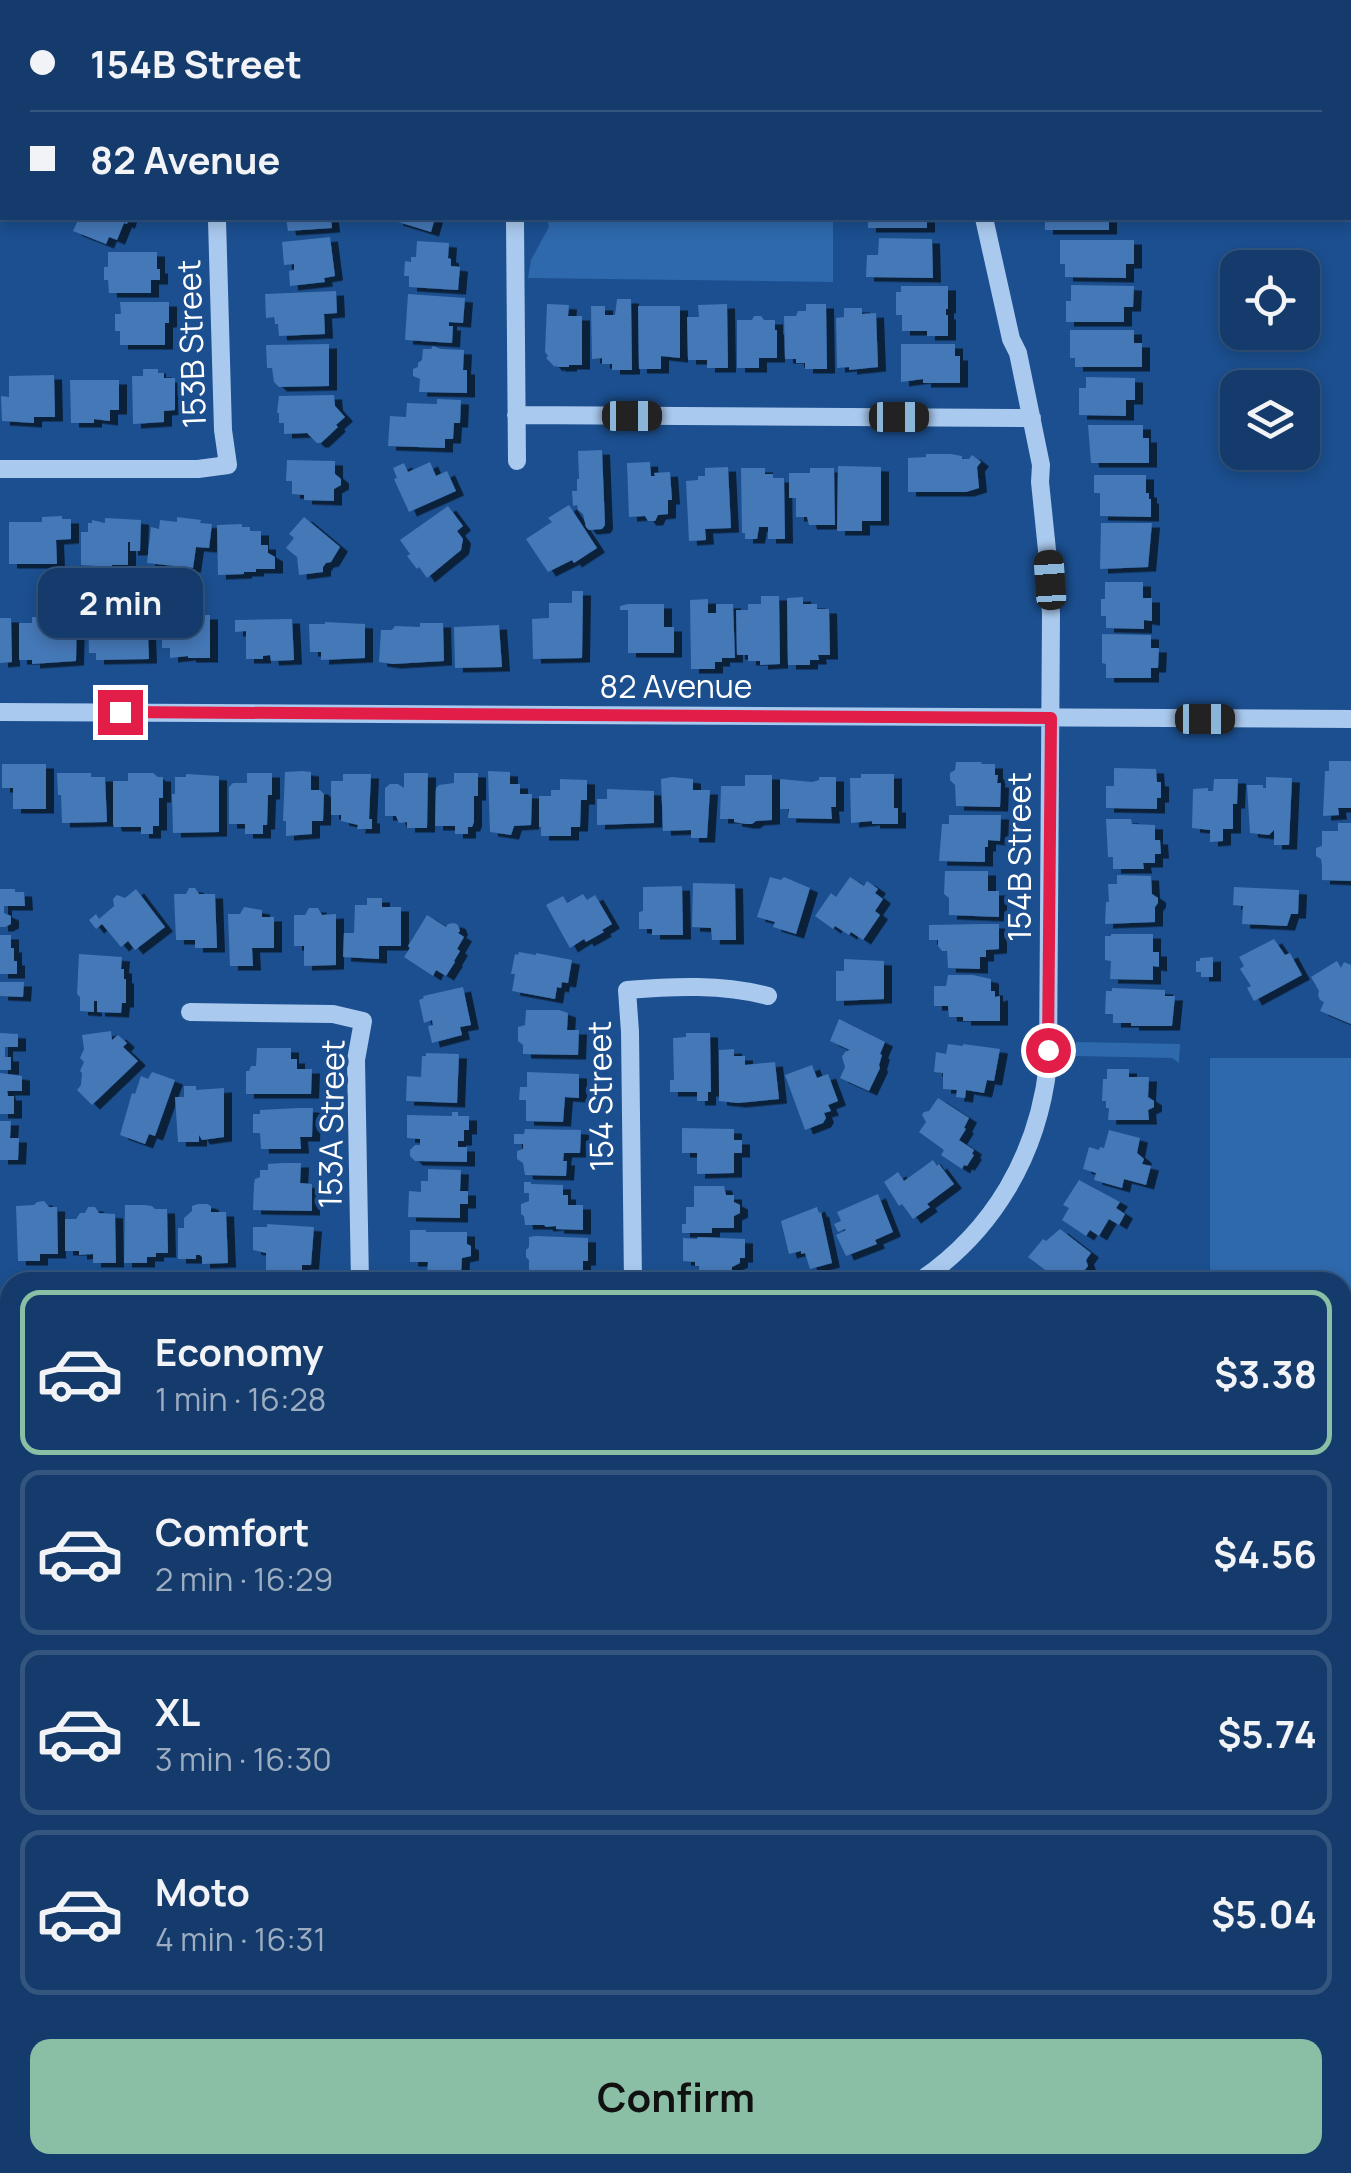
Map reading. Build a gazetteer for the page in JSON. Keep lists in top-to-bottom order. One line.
{"streets":{"street":["153B Street","82 Avenue","154B Street","154 Street","153A Street"]},"crossings":[["82 Avenue","154B Street"]],"page":{"banner":["154B Street","82 Avenue"],"bubble":"2 min","list":[{"name":"Economy","note":"1 min · 16:28","value":"$3.38"},{"name":"Comfort","note":"2 min · 16:29","value":"$4.56"},{"name":"XL","note":"3 min · 16:30","value":"$5.74"},{"name":"Moto","note":"4 min · 16:31","value":"$5.04"}],"buttons":"Confirm"}}
